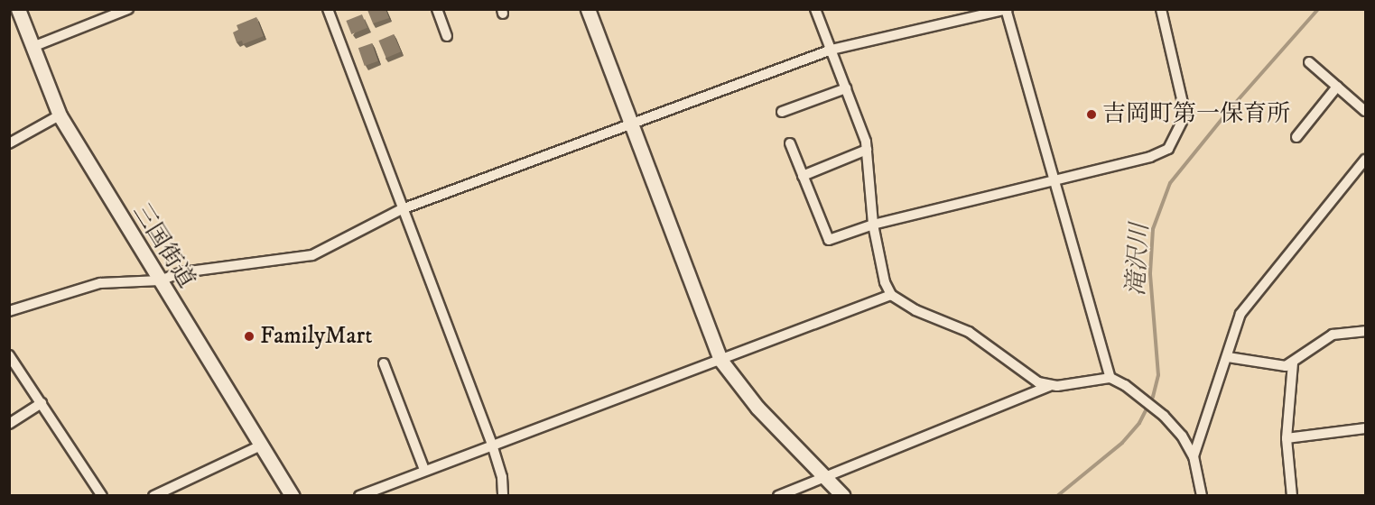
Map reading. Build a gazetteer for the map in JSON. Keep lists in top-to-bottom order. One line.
{"streets":{"street":["三国街道"]},"water":["滝沢川"],"places":["吉岡町第一保育所","FamilyMart"]}
